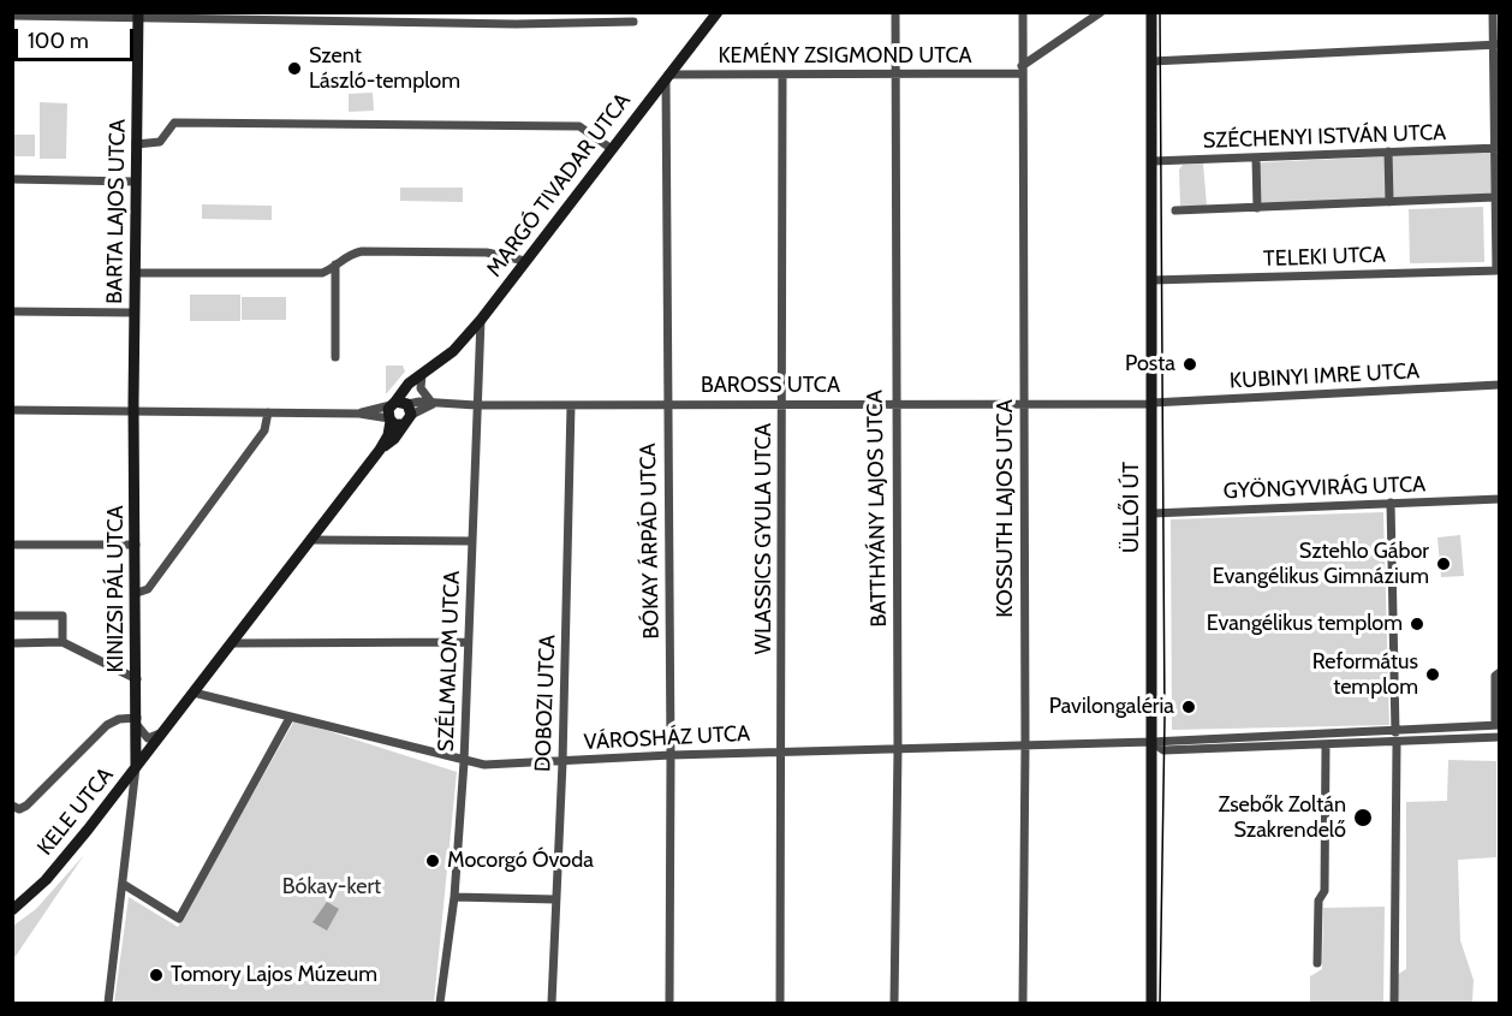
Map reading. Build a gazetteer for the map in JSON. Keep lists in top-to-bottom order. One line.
{"streets":{"street":["KEMÉNY ZSIGMOND UTCA","SZÉCHENYI ISTVÁN UTCA","MARGÓ TIVADAR UTCA","BARTA LAJOS UTCA","TELEKI UTCA","KUBINYI IMRE UTCA","BAROSS UTCA","GYÖNGYVIRÁG UTCA","ÜLLŐI ÚT","BATTHYÁNY LAJOS UTCA","KOSSUTH LAJOS UTCA","WLASSICS GYULA UTCA","BÓKAY ÁRPÁD UTCA","KINIZSI PÁL UTCA","SZÉLMALOM UTCA","DOBOZI UTCA","VÁROSHÁZ UTCA","KELE UTCA"]},"crossings":[["KEMÉNY ZSIGMOND UTCA","MARGÓ TIVADAR UTCA"],["KEMÉNY ZSIGMOND UTCA","BATTHYÁNY LAJOS UTCA"],["KEMÉNY ZSIGMOND UTCA","KOSSUTH LAJOS UTCA"],["KEMÉNY ZSIGMOND UTCA","WLASSICS GYULA UTCA"],["KEMÉNY ZSIGMOND UTCA","BÓKAY ÁRPÁD UTCA"],["SZÉCHENYI ISTVÁN UTCA","ÜLLŐI ÚT"],["MARGÓ TIVADAR UTCA","BAROSS UTCA"],["MARGÓ TIVADAR UTCA","BÓKAY ÁRPÁD UTCA"],["MARGÓ TIVADAR UTCA","KINIZSI PÁL UTCA"],["MARGÓ TIVADAR UTCA","SZÉLMALOM UTCA"],["MARGÓ TIVADAR UTCA","VÁROSHÁZ UTCA"],["MARGÓ TIVADAR UTCA","KELE UTCA"],["BARTA LAJOS UTCA","BAROSS UTCA"],["BARTA LAJOS UTCA","KINIZSI PÁL UTCA"],["TELEKI UTCA","ÜLLŐI ÚT"],["KUBINYI IMRE UTCA","BAROSS UTCA"],["KUBINYI IMRE UTCA","ÜLLŐI ÚT"],["BAROSS UTCA","ÜLLŐI ÚT"],["BAROSS UTCA","BATTHYÁNY LAJOS UTCA"],["BAROSS UTCA","KOSSUTH LAJOS UTCA"],["BAROSS UTCA","WLASSICS GYULA UTCA"],["BAROSS UTCA","BÓKAY ÁRPÁD UTCA"],["BAROSS UTCA","KINIZSI PÁL UTCA"],["BAROSS UTCA","SZÉLMALOM UTCA"],["BAROSS UTCA","DOBOZI UTCA"],["GYÖNGYVIRÁG UTCA","ÜLLŐI ÚT"],["ÜLLŐI ÚT","VÁROSHÁZ UTCA"],["BATTHYÁNY LAJOS UTCA","VÁROSHÁZ UTCA"],["KOSSUTH LAJOS UTCA","VÁROSHÁZ UTCA"],["WLASSICS GYULA UTCA","VÁROSHÁZ UTCA"],["BÓKAY ÁRPÁD UTCA","VÁROSHÁZ UTCA"],["KINIZSI PÁL UTCA","KELE UTCA"],["SZÉLMALOM UTCA","VÁROSHÁZ UTCA"],["DOBOZI UTCA","VÁROSHÁZ UTCA"]],"parks":["Bókay-kert"],"places":["Szent László-templom","Posta","Sztehlo Gábor Evangélikus Gimnázium","Evangélikus templom","Református templom","Pavilongaléria","Zsebők Zoltán Szakrendelő","Mocorgó Óvoda","Tomory Lajos Múzeum"],"scale_bar":"100 m"}
